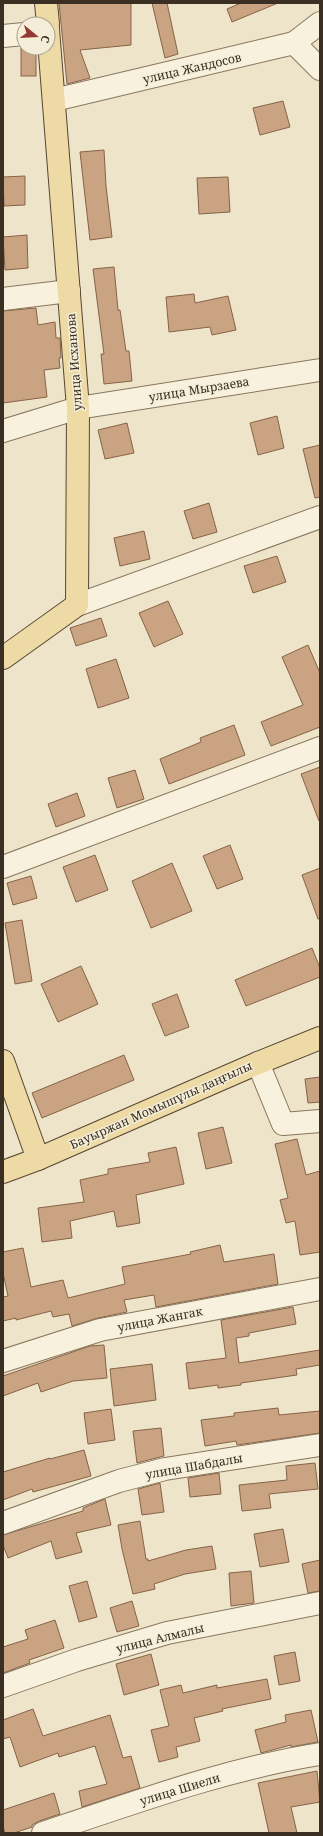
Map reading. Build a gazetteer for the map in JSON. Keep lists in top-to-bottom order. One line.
{"streets":{"main road":["улица Исханова","Бауыржан Момышұлы даңғылы"],"street":["улица Жандосов","улица Мырзаева","улица Жангак","улица Шабдалы","улица Алмалы","улица Шиели"]},"crossings":[["улица Жандосов","улица Исханова"],["улица Исханова","улица Мырзаева"]],"north":"right"}
